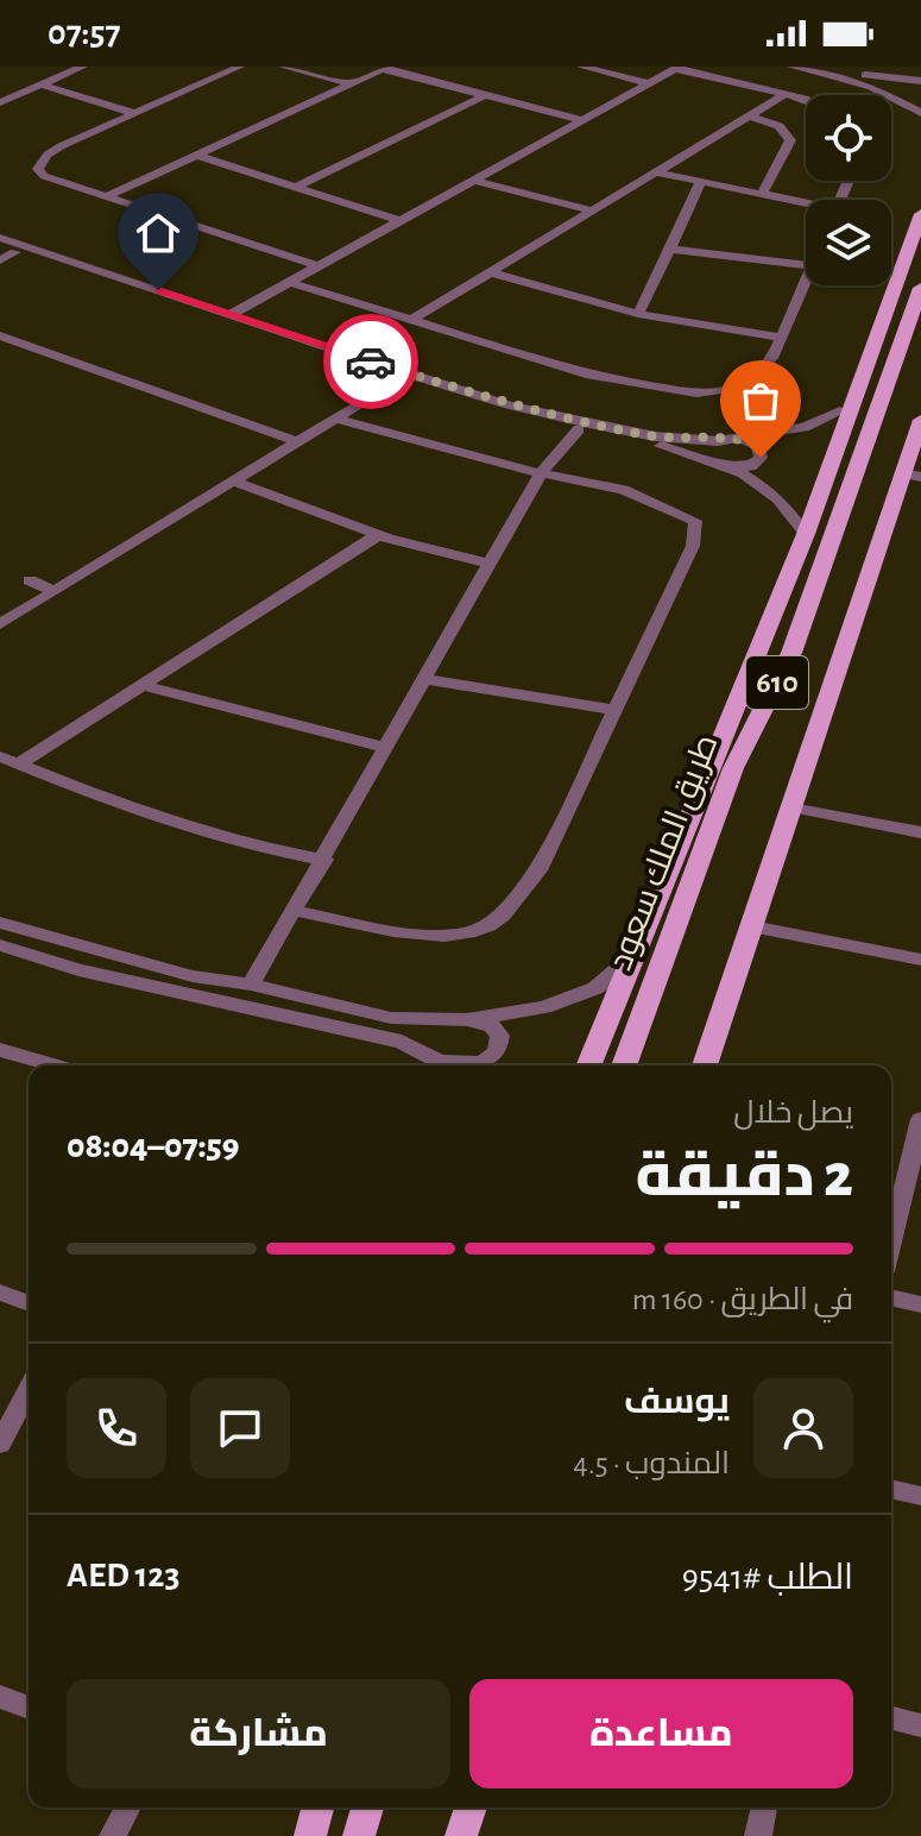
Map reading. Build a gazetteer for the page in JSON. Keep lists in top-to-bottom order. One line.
{"streets":{"main road":["610","طريق الملك سعود"]},"page":{"status":"07:57","heading":["2 دقيقة","يصل خلال","07:59–08:04"],"panel":["يوسف","المندوب · 4.5","الطلب #9541","AED 123"],"bar":"في الطريق · 160 m","buttons":["مساعدة","مشاركة"]}}
